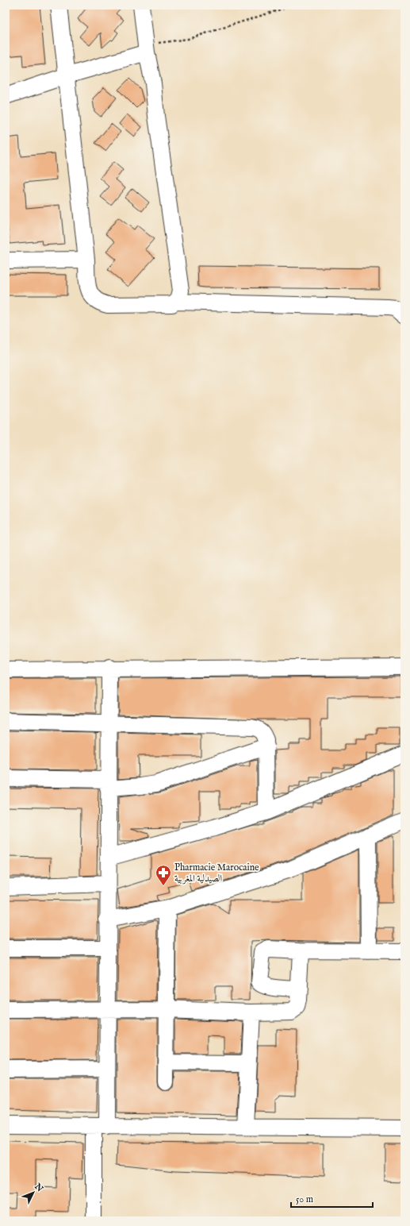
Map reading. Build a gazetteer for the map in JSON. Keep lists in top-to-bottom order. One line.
{"places":{"pharmacy":["Pharmacie Marocaine الصيدلية المغربية"]},"scale_bar":"50 m","north":"top right"}
